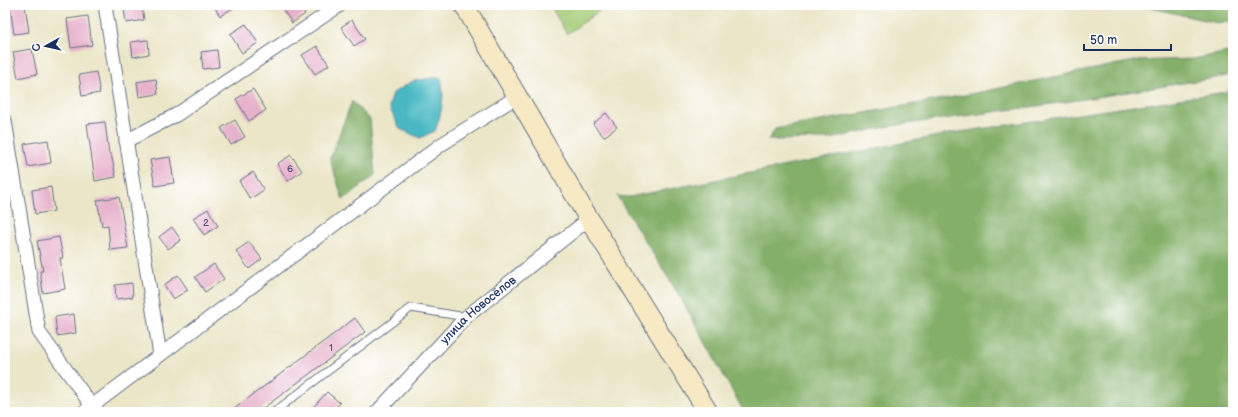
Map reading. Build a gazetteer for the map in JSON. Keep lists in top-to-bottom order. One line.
{"streets":{"street":["улица Новосёлов"]},"house_numbers":["6","2","1"],"scale_bar":"50 m","north":"left"}
